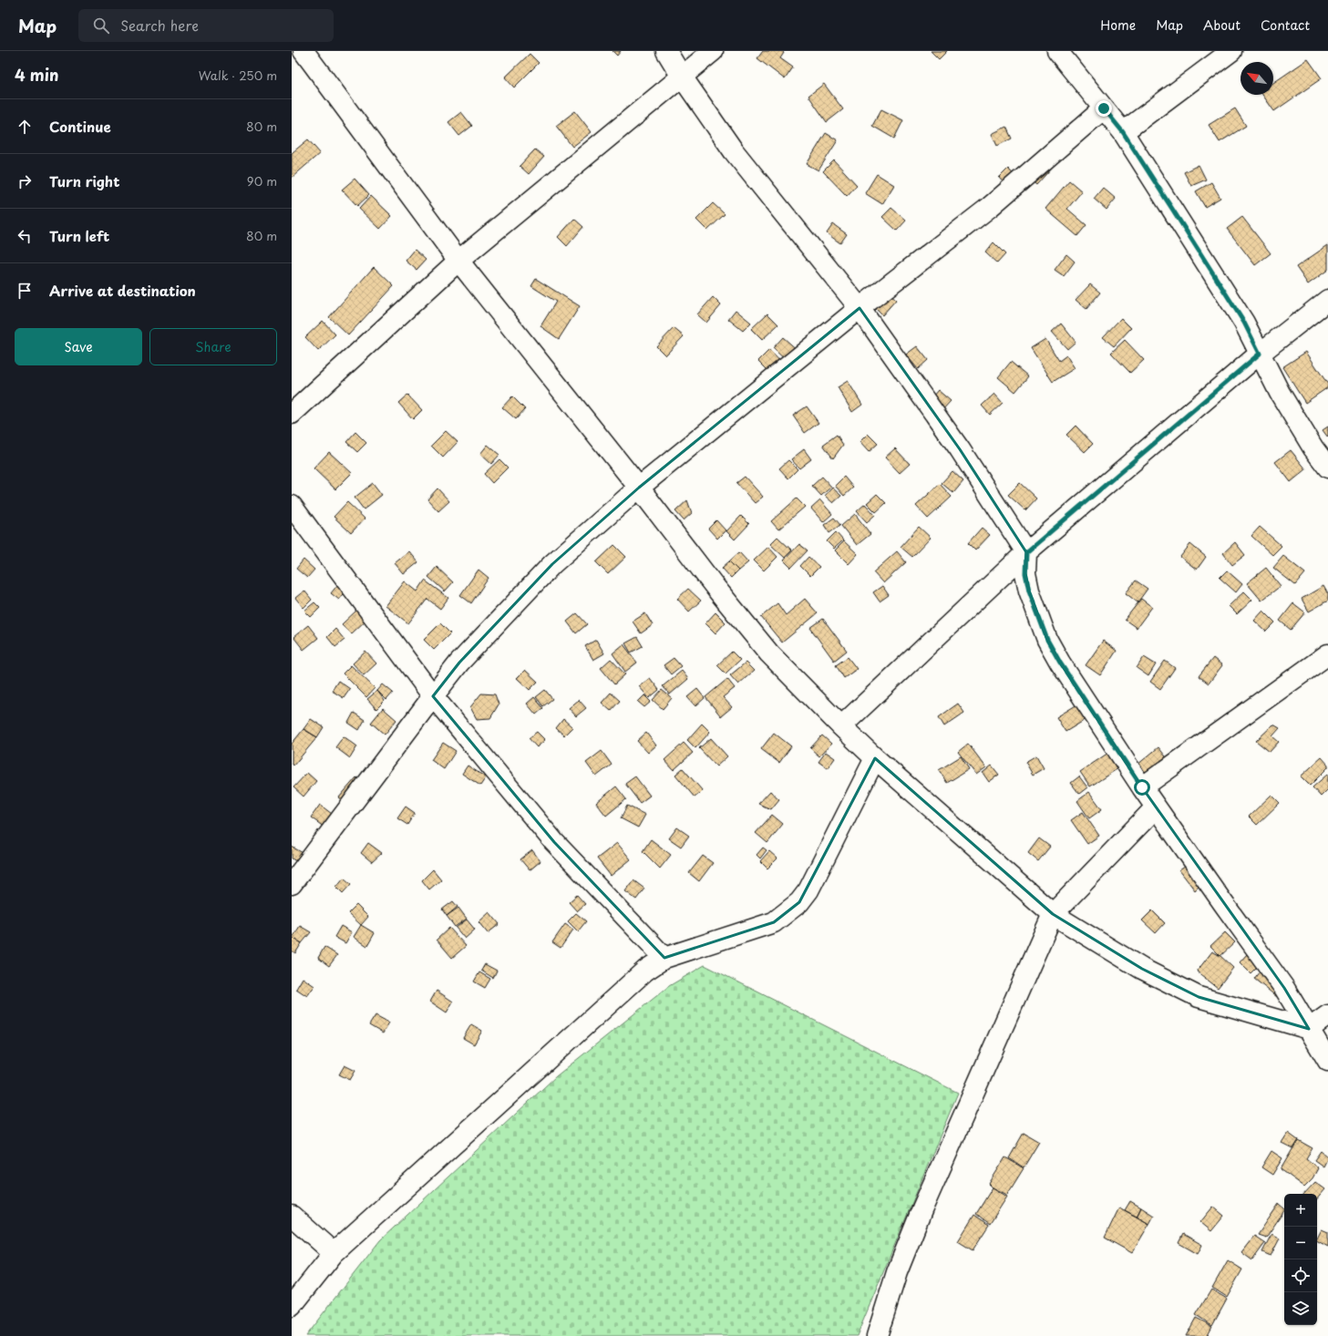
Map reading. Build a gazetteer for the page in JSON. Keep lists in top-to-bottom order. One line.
{"north":"top left","page":{"header":"Map","search":"Search here","nav":["Home","Map","About","Contact"],"heading":["4 min","Walk · 250 m"],"list":[["Continue","80 m"],["Turn right","90 m"],["Turn left","80 m"],"Arrive at destination"],"buttons":["Save","Share"],"map_buttons":["+","−"]}}
